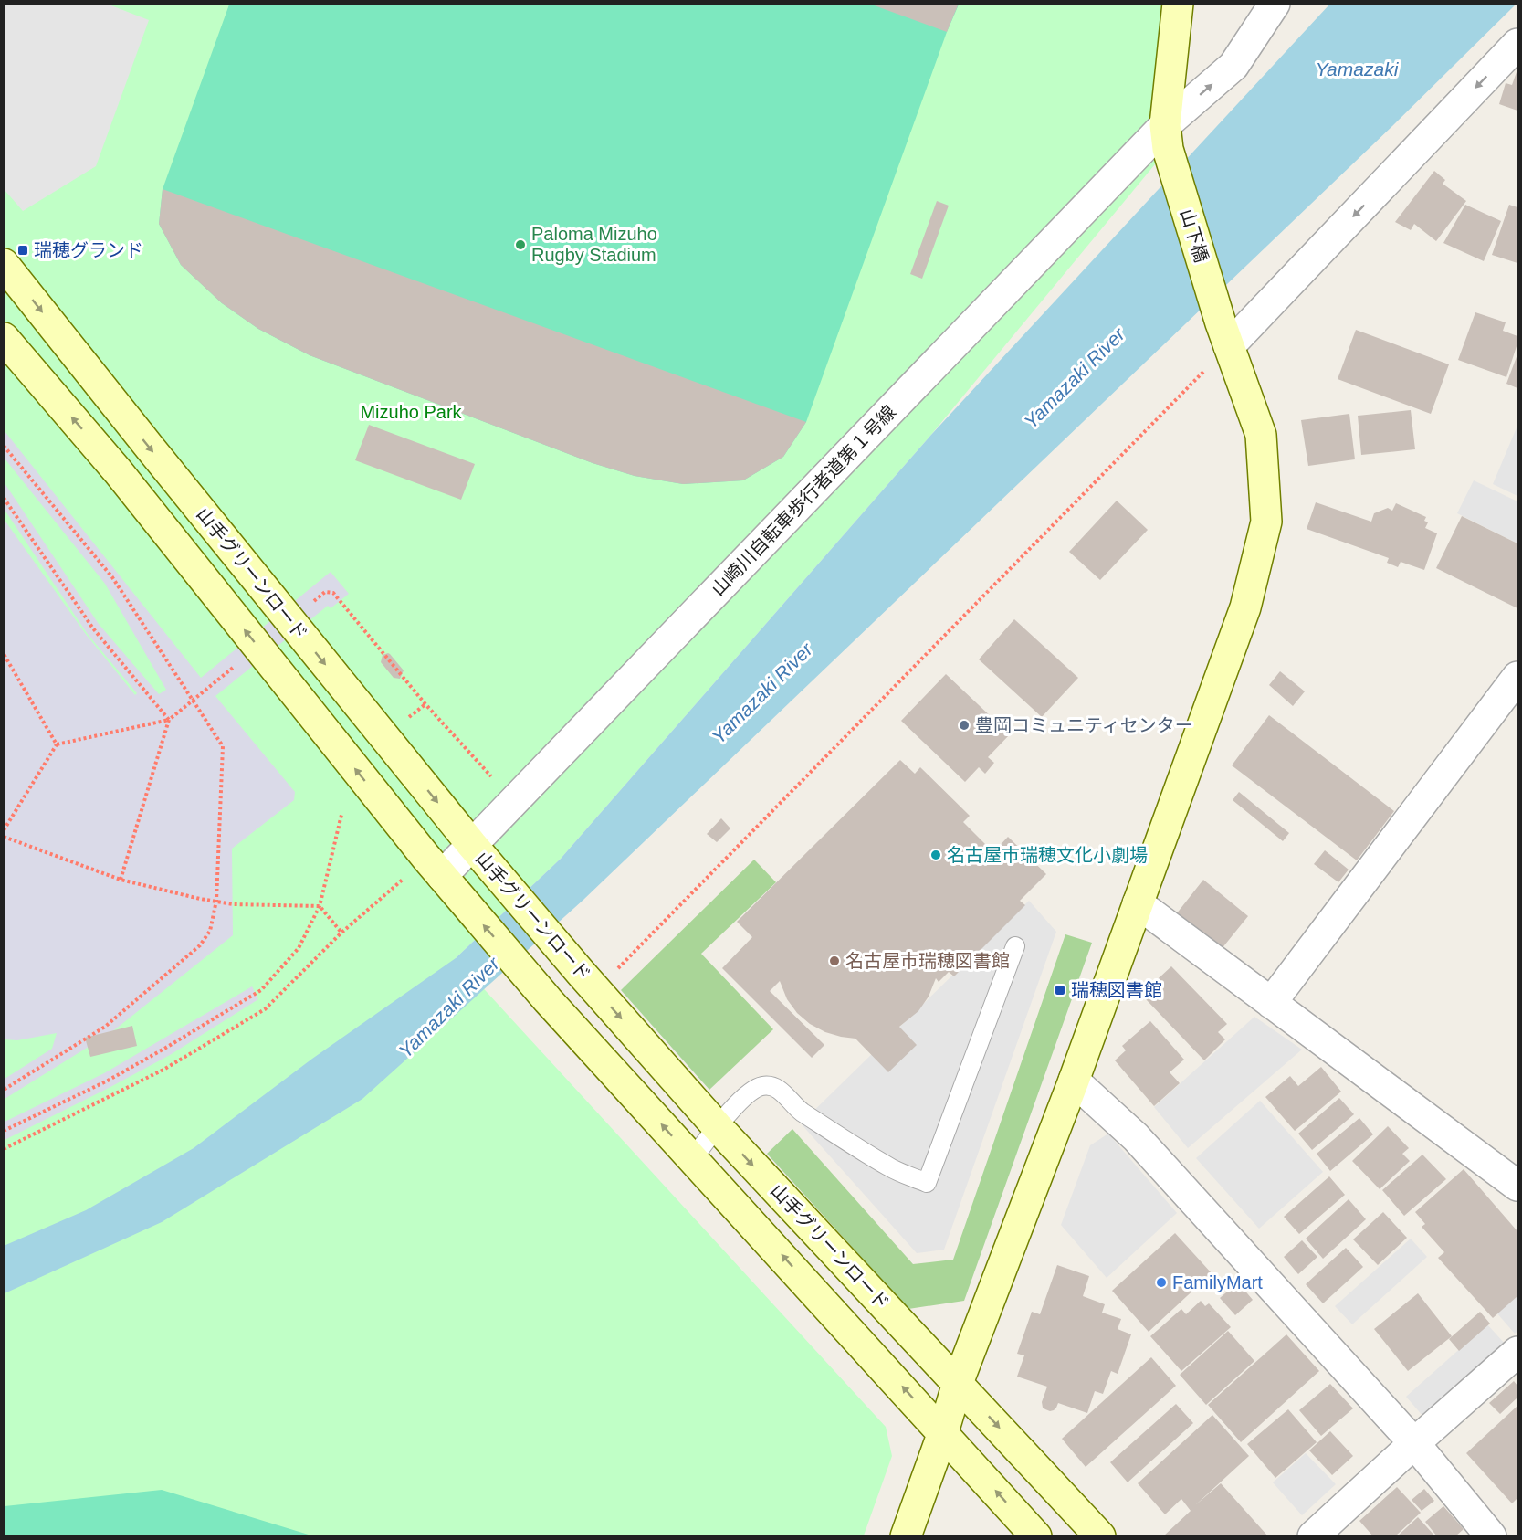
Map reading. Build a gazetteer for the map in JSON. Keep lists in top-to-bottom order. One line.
{"streets":{"street":["山下橋","山崎川自転車歩行者道第１号線","山手グリーンロード"]},"crossings":[["山下橋","山崎川自転車歩行者道第１号線"],["山下橋","山手グリーンロード"],["山崎川自転車歩行者道第１号線","山手グリーンロード"]],"water":["Yamazaki","Yamazaki River"],"parks":["Mizuho Park"],"places":{"other":["Paloma Mizuho Rugby Stadium","豊岡コミュニティセンター","名古屋市瑞穂文化小劇場","名古屋市瑞穂図書館","FamilyMart"],"transit":["瑞穂グランド","瑞穂図書館"]}}
